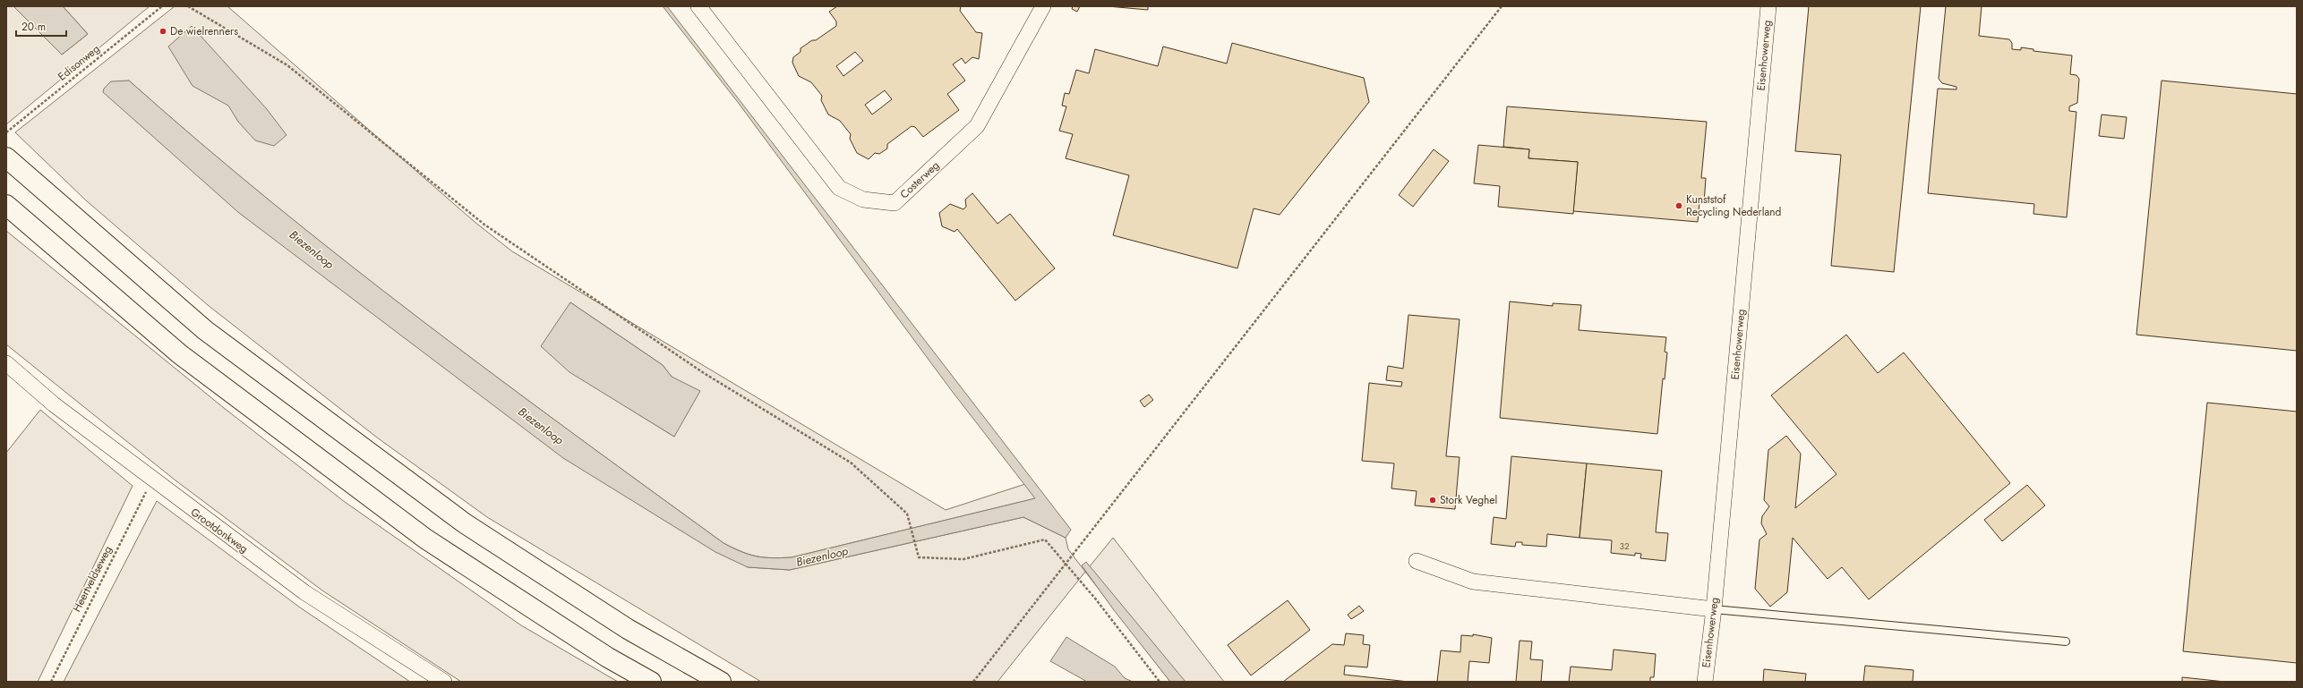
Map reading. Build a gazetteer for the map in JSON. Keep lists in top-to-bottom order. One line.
{"streets":{"street":["Eisenhowerweg","Costerweg","Grootdonkweg"],"path":["Edisonweg","Heertveldseweg"]},"water":["Biezenloop"],"places":["De wielrenners","Kunststof Recycling Nederland","Stork Veghel"],"house_numbers":["32"],"scale_bar":"20 m"}
